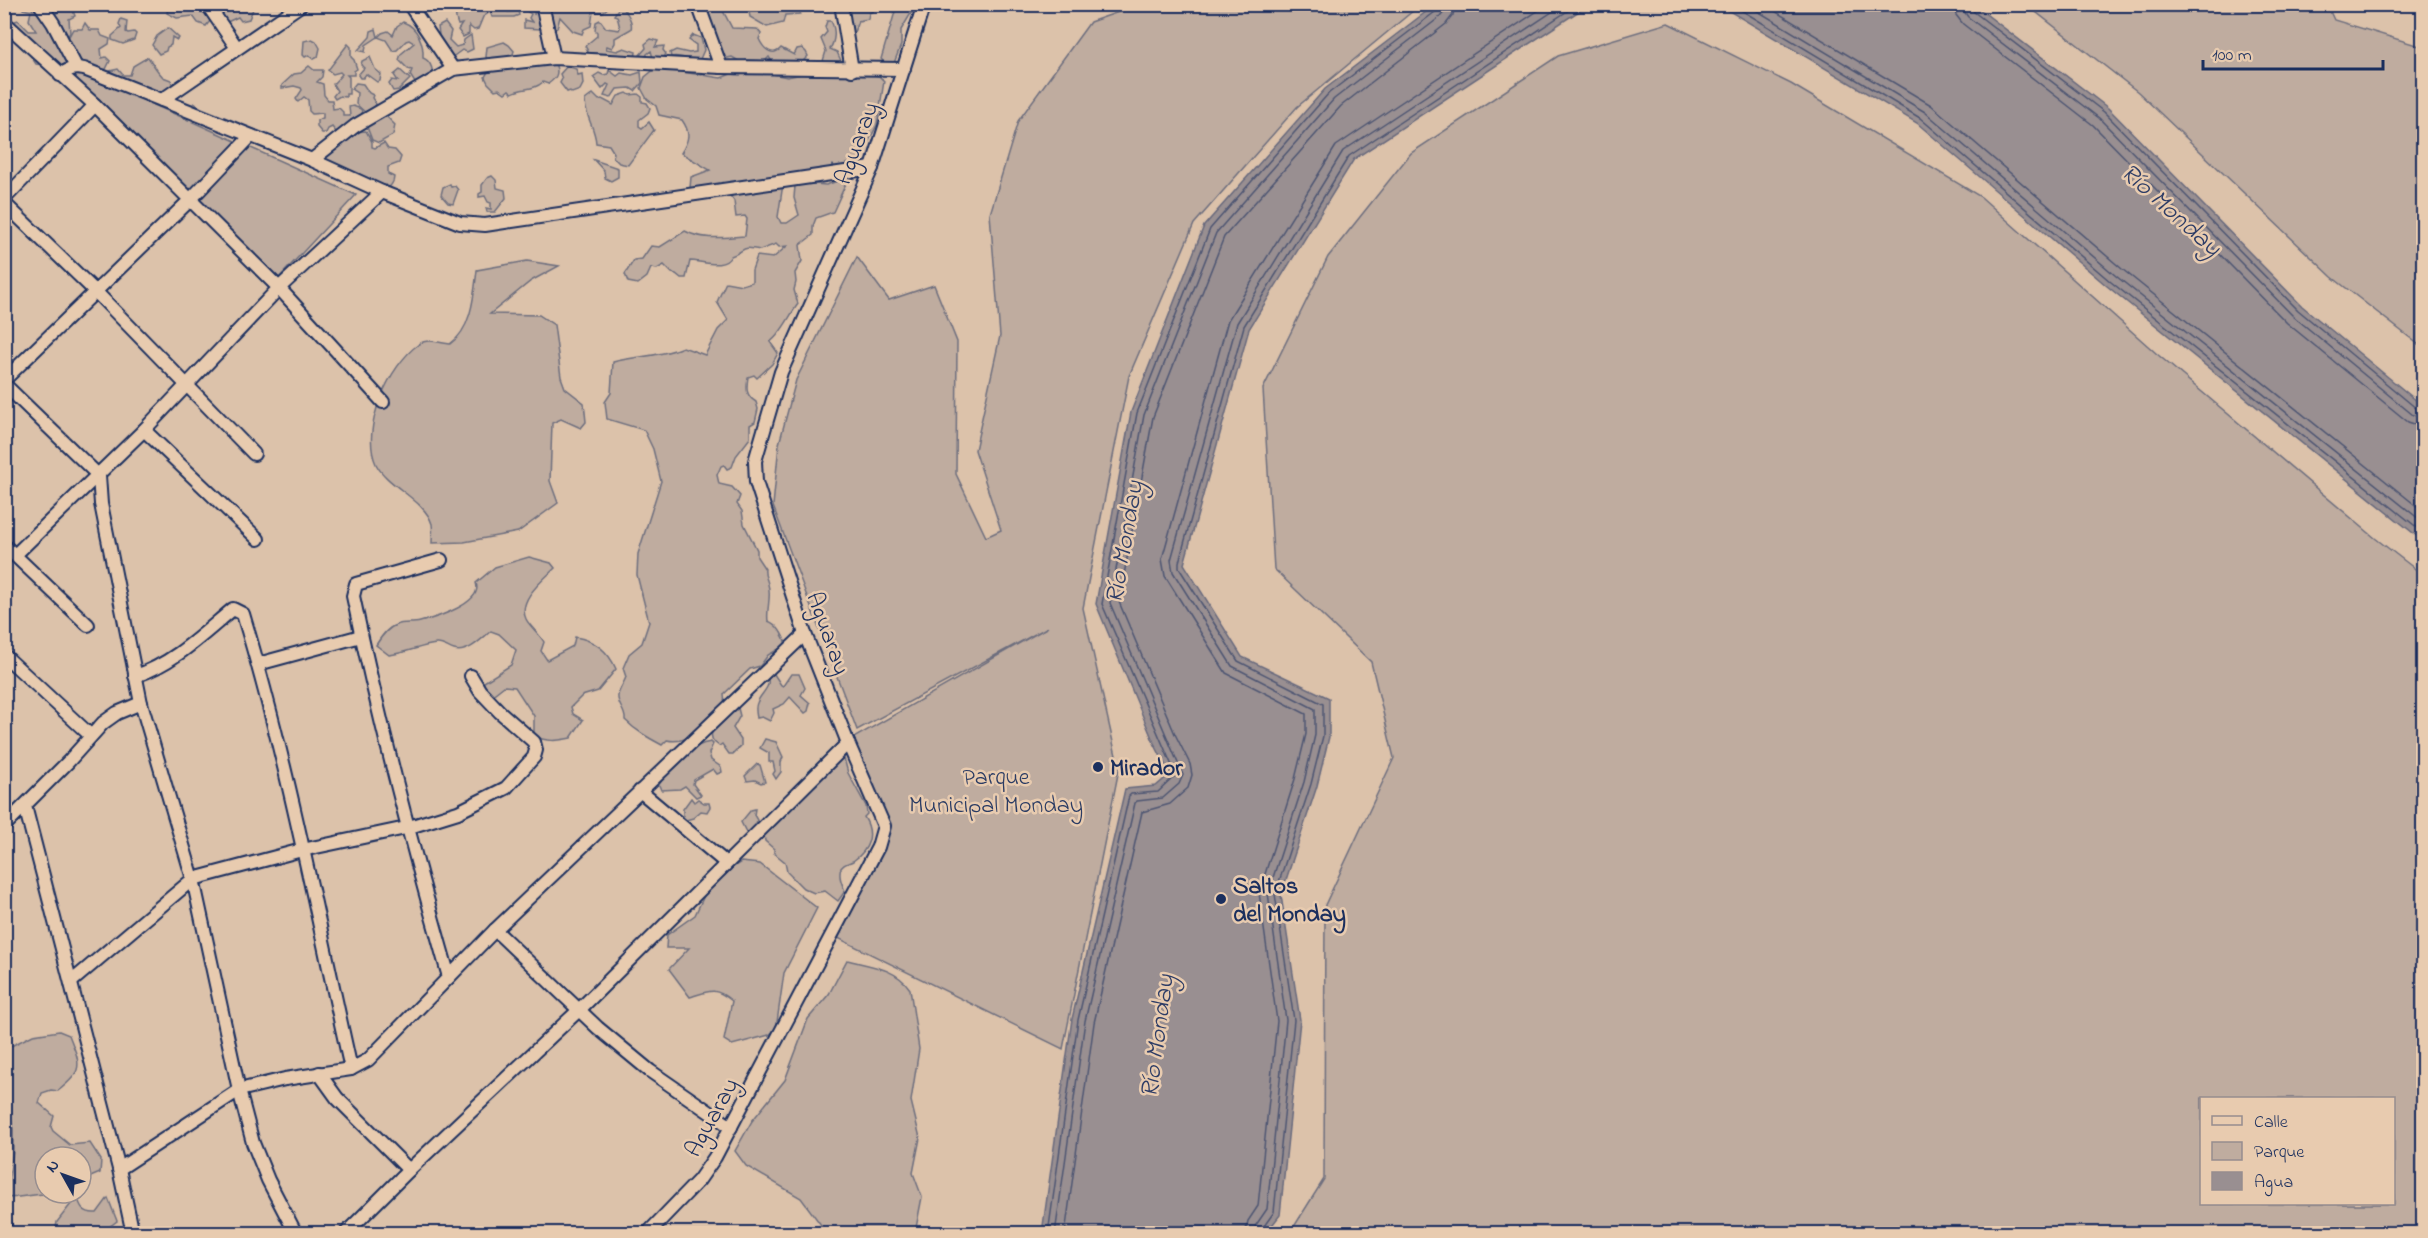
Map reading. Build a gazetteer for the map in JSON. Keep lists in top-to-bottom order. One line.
{"streets":{"street":["Aguaray"]},"water":["Río Monday"],"parks":["Parque Municipal Monday"],"places":["Mirador","Saltos del Monday"],"legend":["Calle","Parque","Agua"],"scale_bar":"100 m","north":"top left"}
